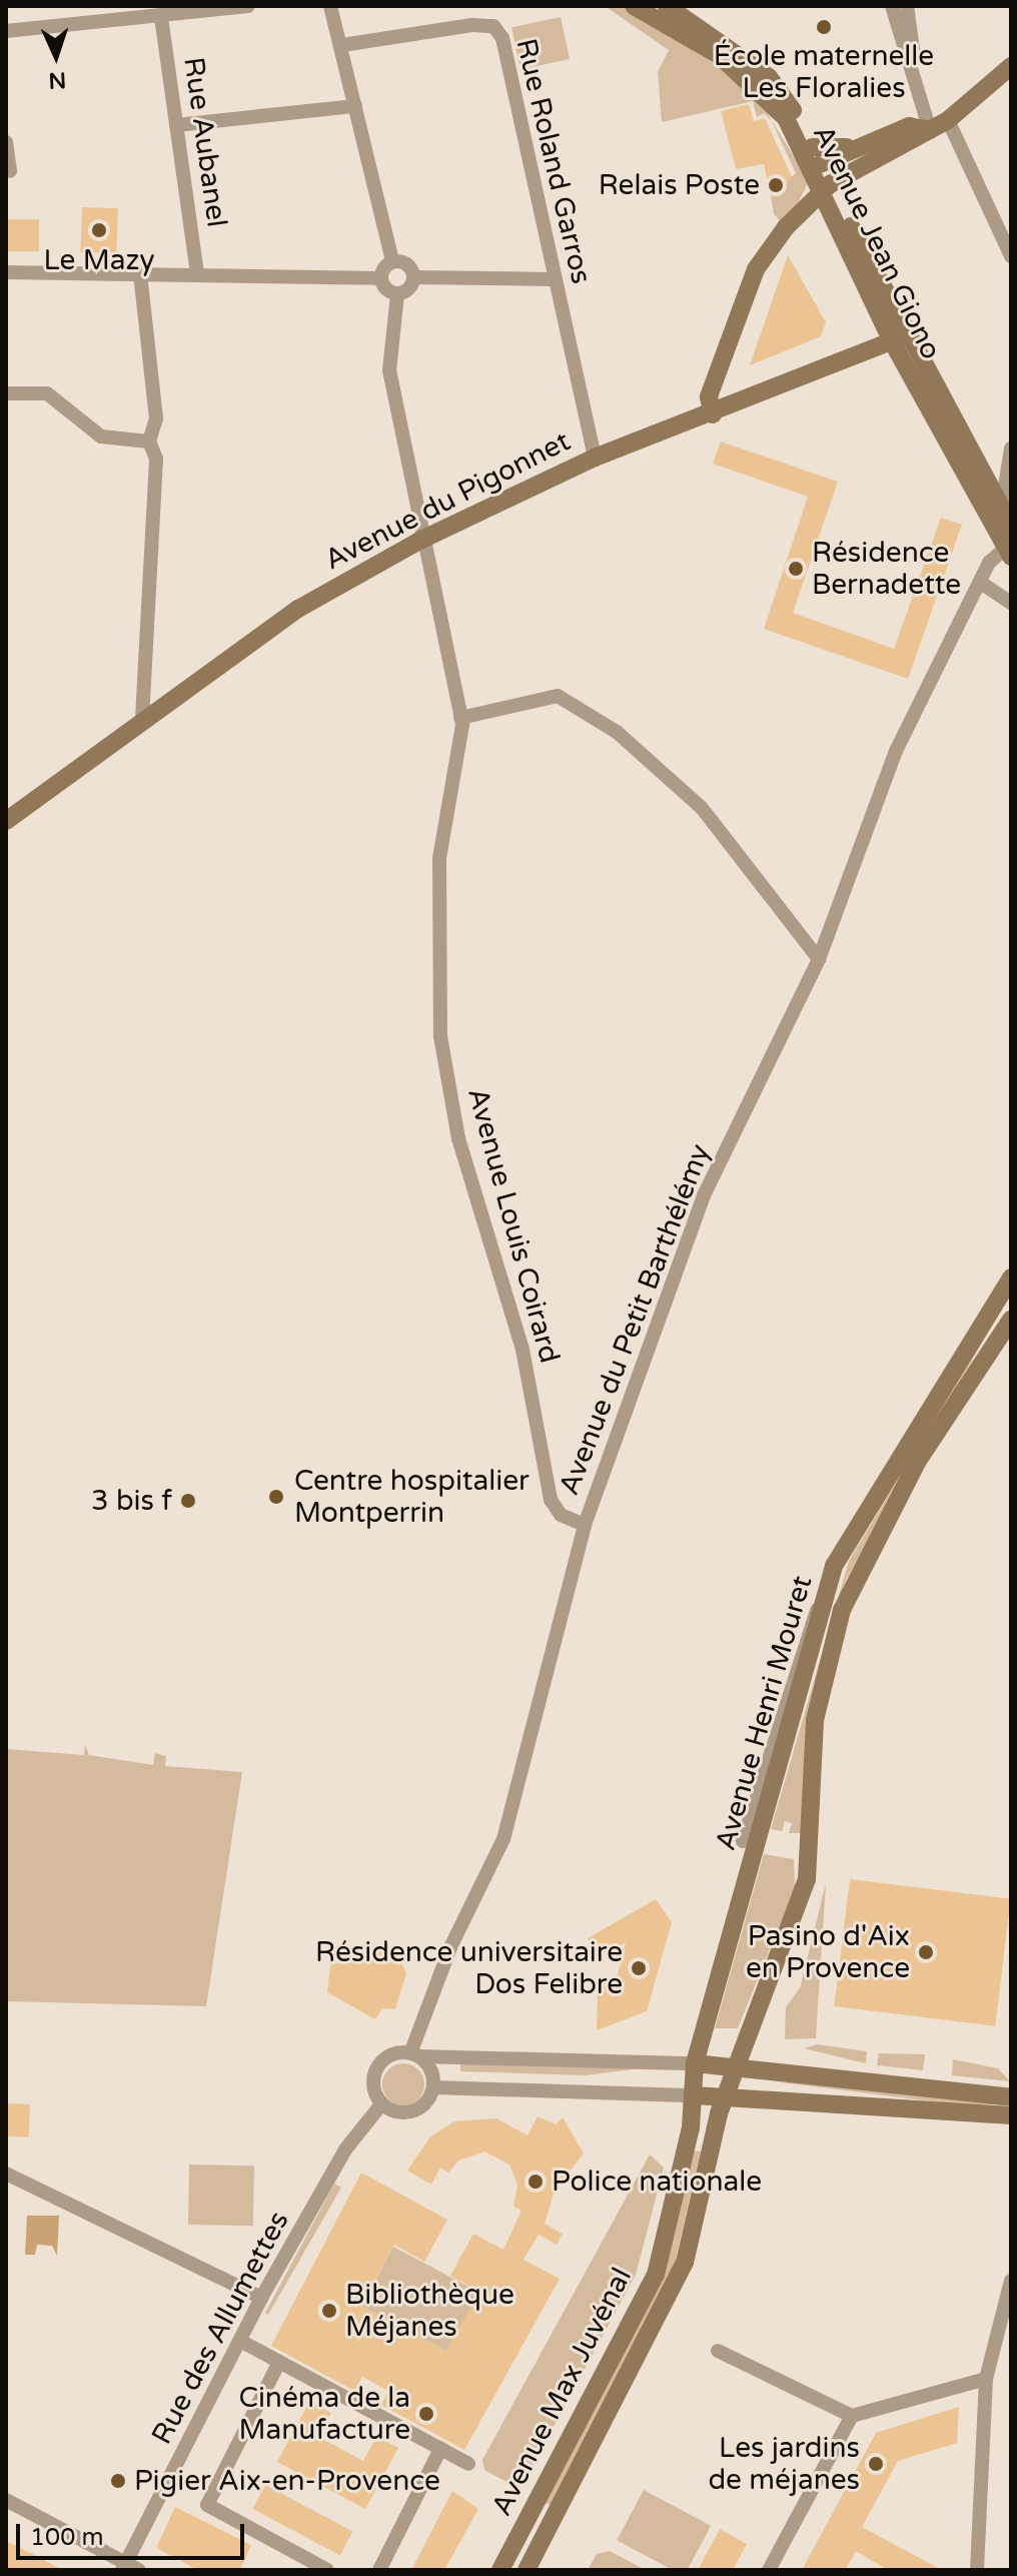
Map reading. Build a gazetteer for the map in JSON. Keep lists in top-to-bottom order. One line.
{"streets":{"main road":["Avenue Jean Giono","Avenue du Pigonnet","Avenue Henri Mouret","Avenue Max Juvénal"],"street":["Rue Aubanel","Rue Roland Garros","Avenue Louis Coirard","Avenue du Petit Barthélémy","Rue des Allumettes"]},"crossings":[["Rue Roland Garros","Avenue du Pigonnet"],["Avenue Jean Giono","Avenue du Pigonnet"],["Avenue Jean Giono","Avenue du Petit Barthélémy"],["Avenue du Pigonnet","Avenue Louis Coirard"],["Avenue Louis Coirard","Avenue du Petit Barthélémy"],["Avenue du Petit Barthélémy","Rue des Allumettes"],["Avenue Henri Mouret","Avenue Max Juvénal"]],"places":["École maternelle Les Floralies","Relais Poste","Le Mazy","Résidence Bernadette","Centre hospitalier Montperrin","3 bis f","Pasino d'Aix en Provence","Résidence universitaire Dos Felibre","Police nationale","Bibliothèque Méjanes","Cinéma de la Manufacture","Les jardins de méjanes","Pigier Aix-en-Provence"],"scale_bar":"100 m","north":"bottom"}
